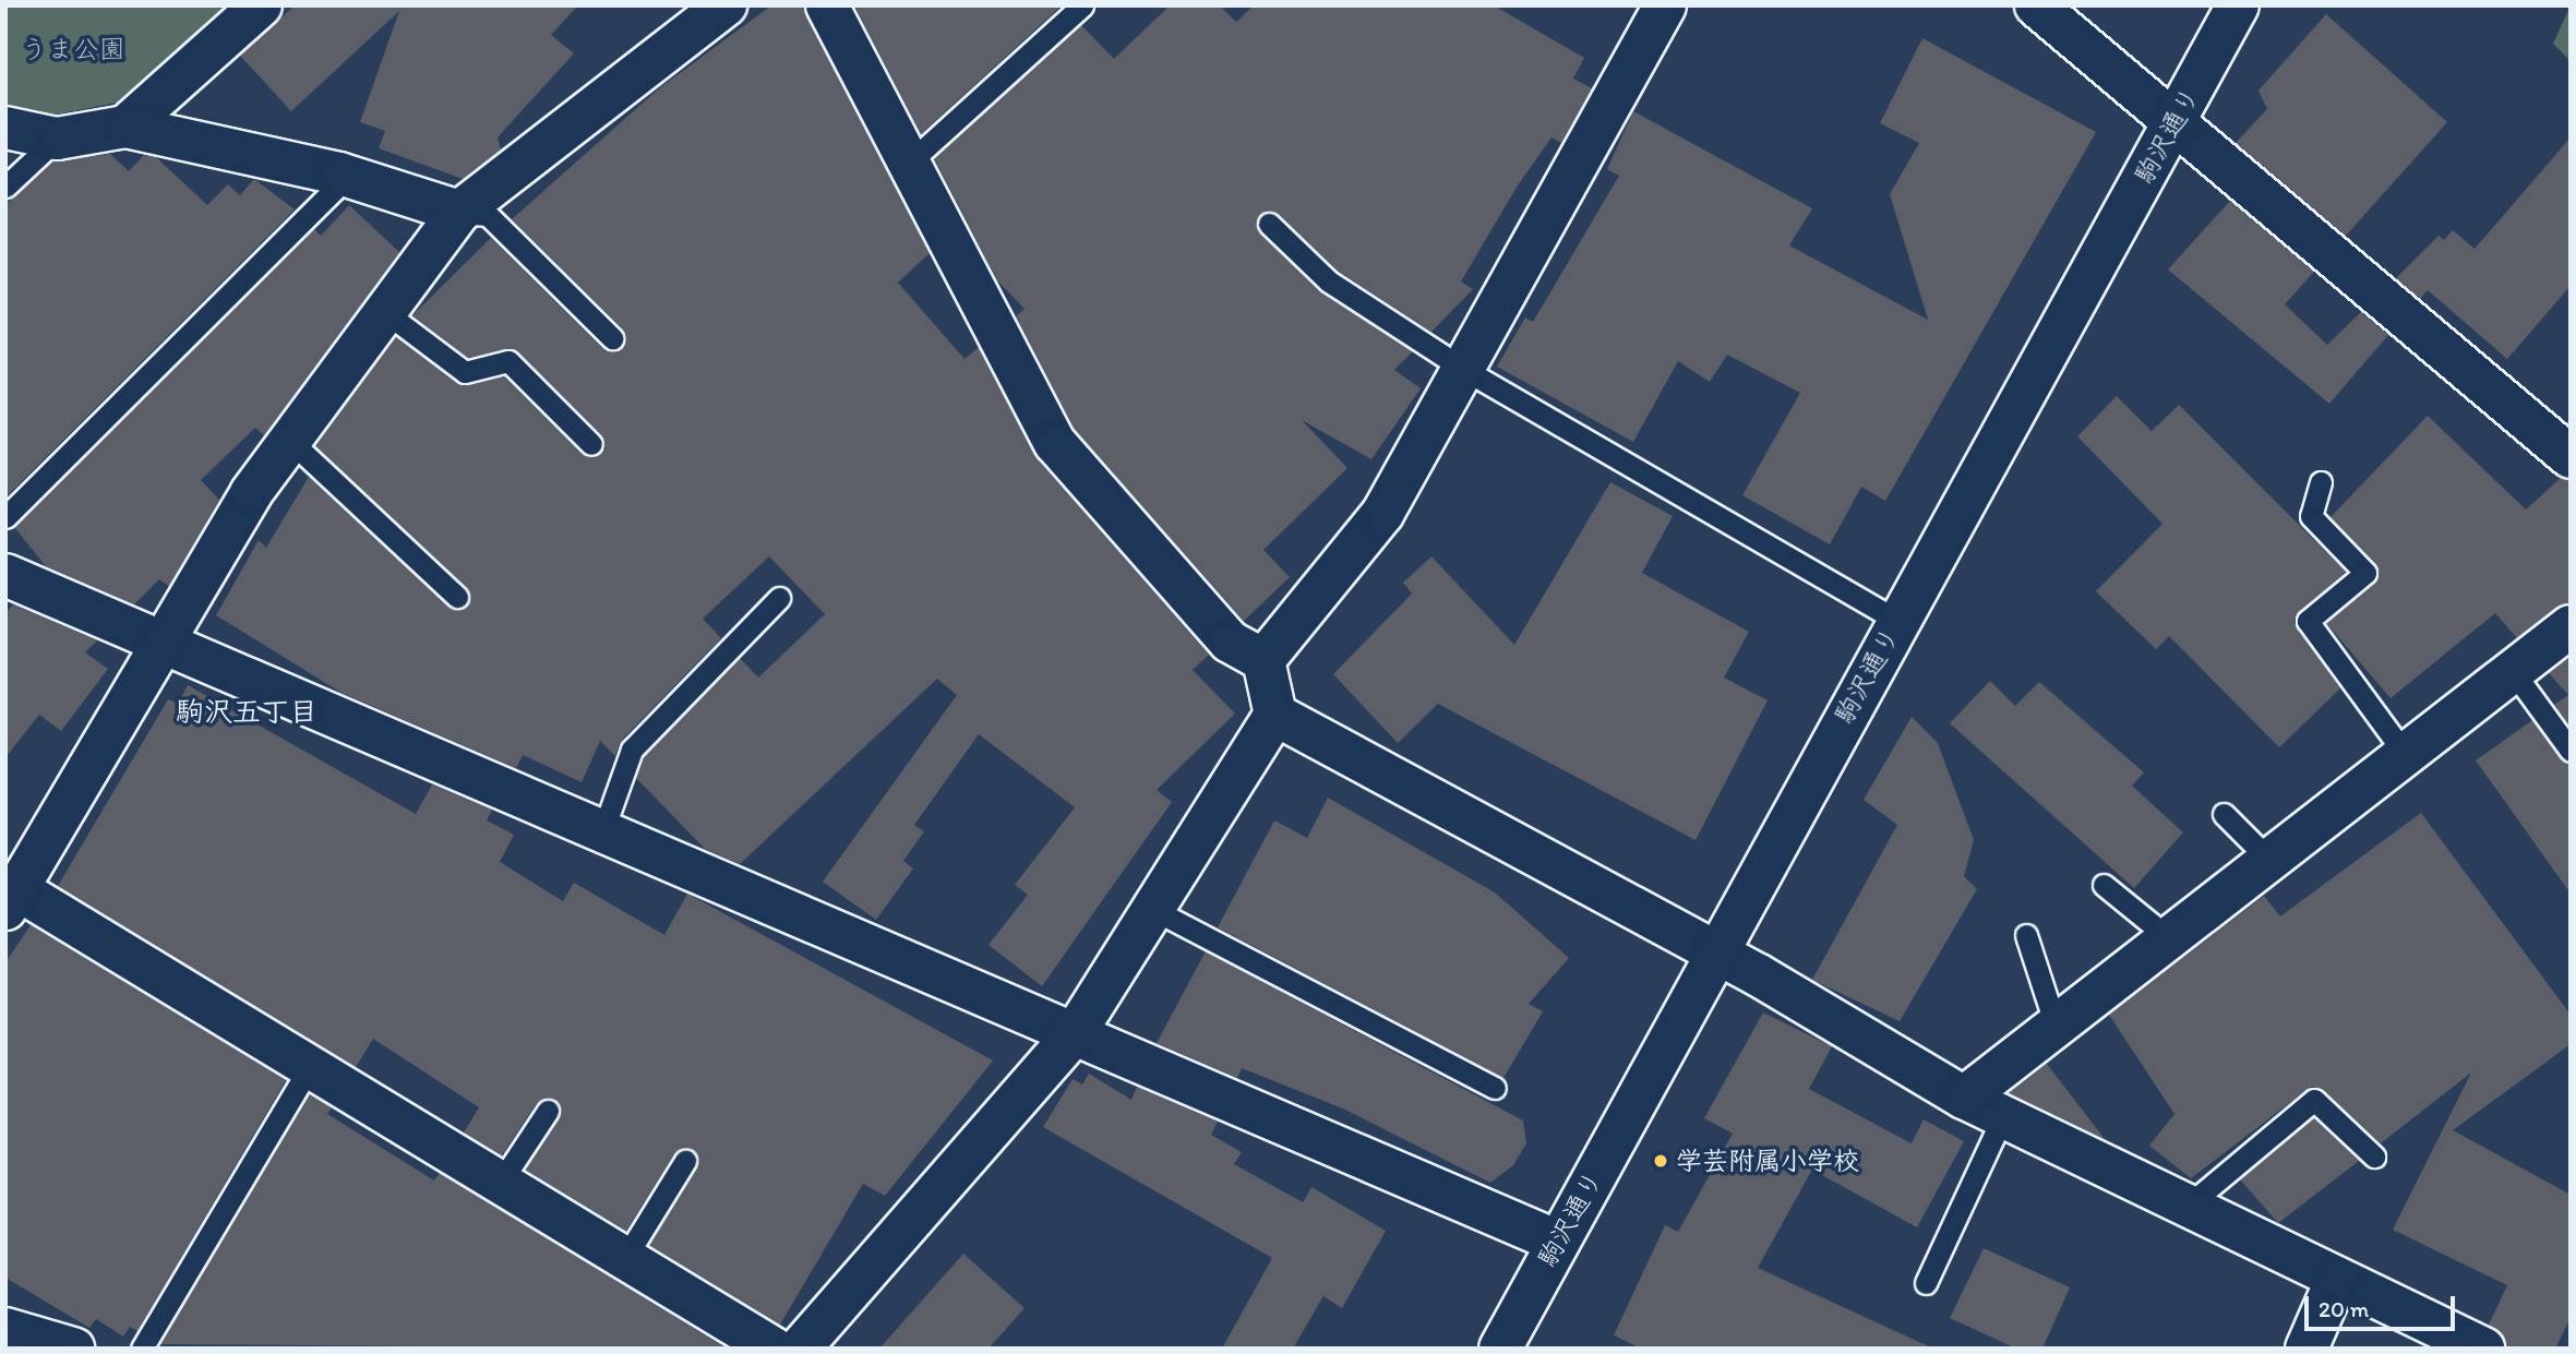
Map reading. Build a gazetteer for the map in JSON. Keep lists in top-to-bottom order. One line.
{"streets":{"street":["駒沢通り"]},"districts":["駒沢五丁目"],"parks":["うま公園"],"places":["学芸附属小学校"],"scale_bar":"20 m"}
